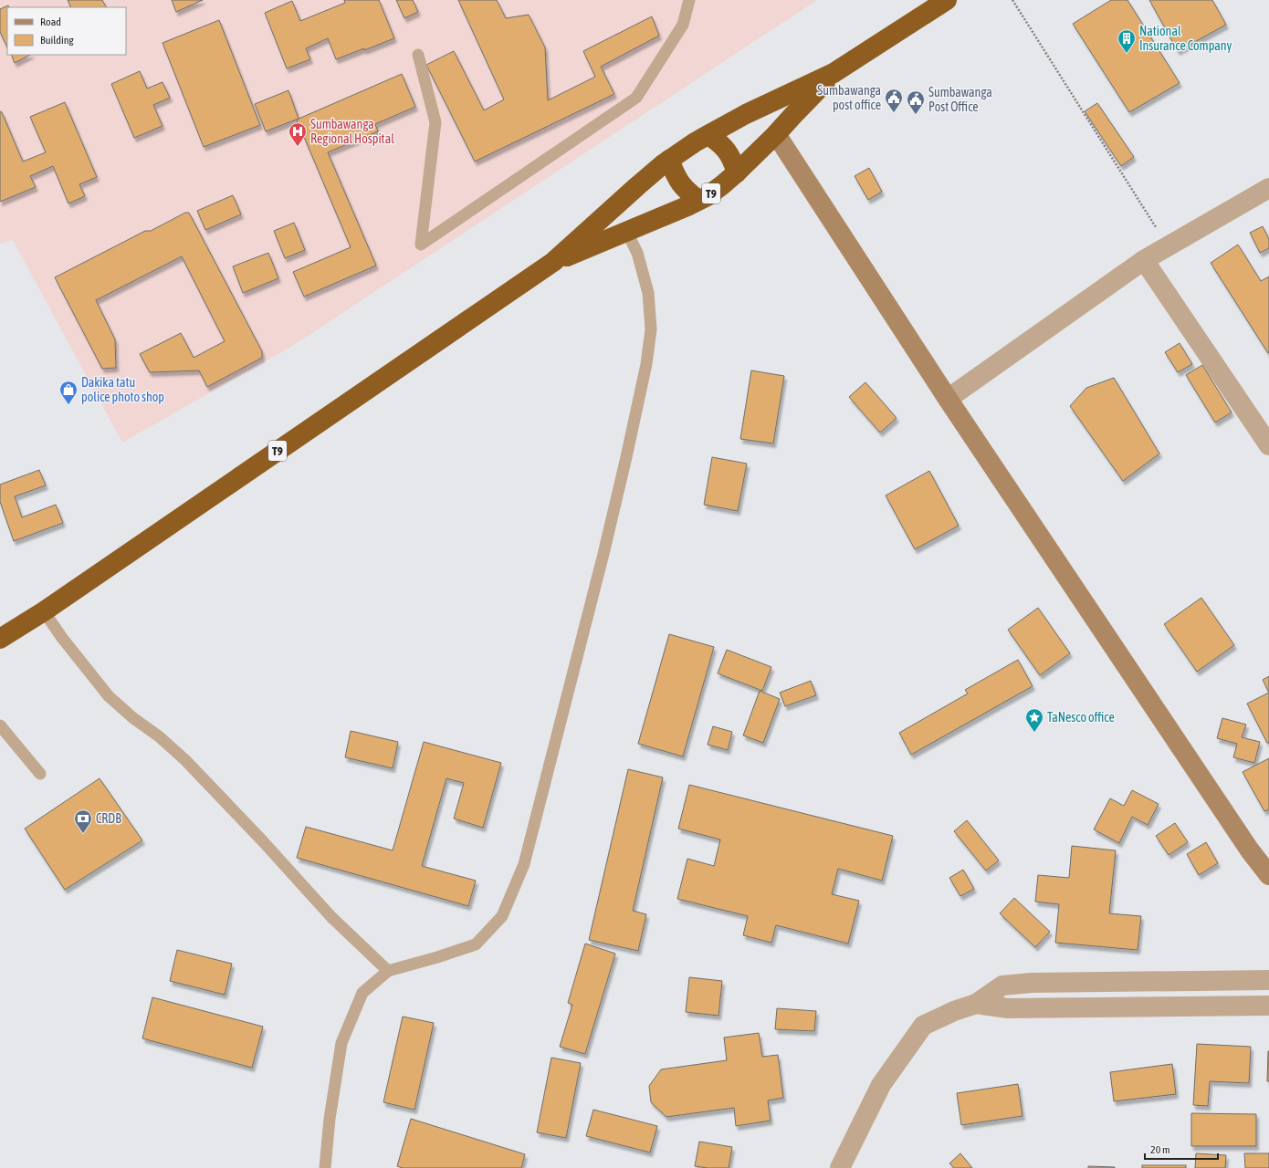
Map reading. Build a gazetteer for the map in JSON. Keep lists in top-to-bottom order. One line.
{"streets":{"highway":["T9"]},"places":{"building":["National Insurance Company"],"public building":["Sumbawanga post office","Sumbawanga Post Office"],"hospital":["Sumbawanga Regional Hospital"],"shop":["Dakika tatu police photo shop"],"place":["TaNesco office"],"bank":["CRDB"]},"legend":["Road","Building"],"scale_bar":"20 m"}
